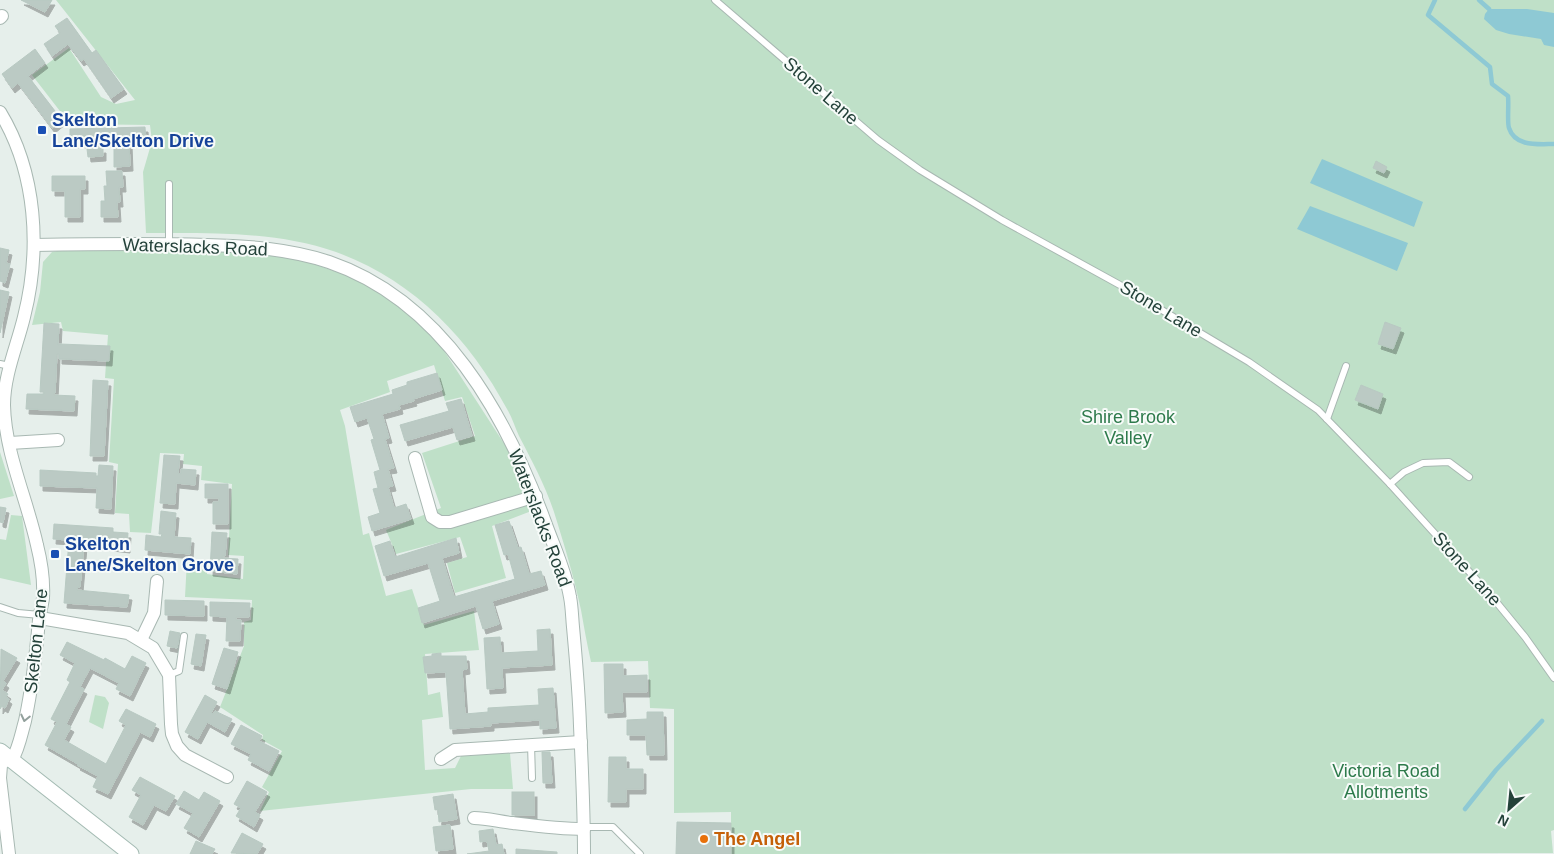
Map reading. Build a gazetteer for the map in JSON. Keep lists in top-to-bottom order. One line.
{"streets":{"street":["Waterslacks Road","Skelton Lane"],"lane":["Stone Lane"]},"crossings":[["Waterslacks Road","Skelton Lane"]],"parks":["Shire Brook Valley","Victoria Road Allotments"],"places":{"transit":["Skelton Lane/Skelton Drive","Skelton Lane/Skelton Grove"],"other":["The Angel"]},"north":"bottom left"}
